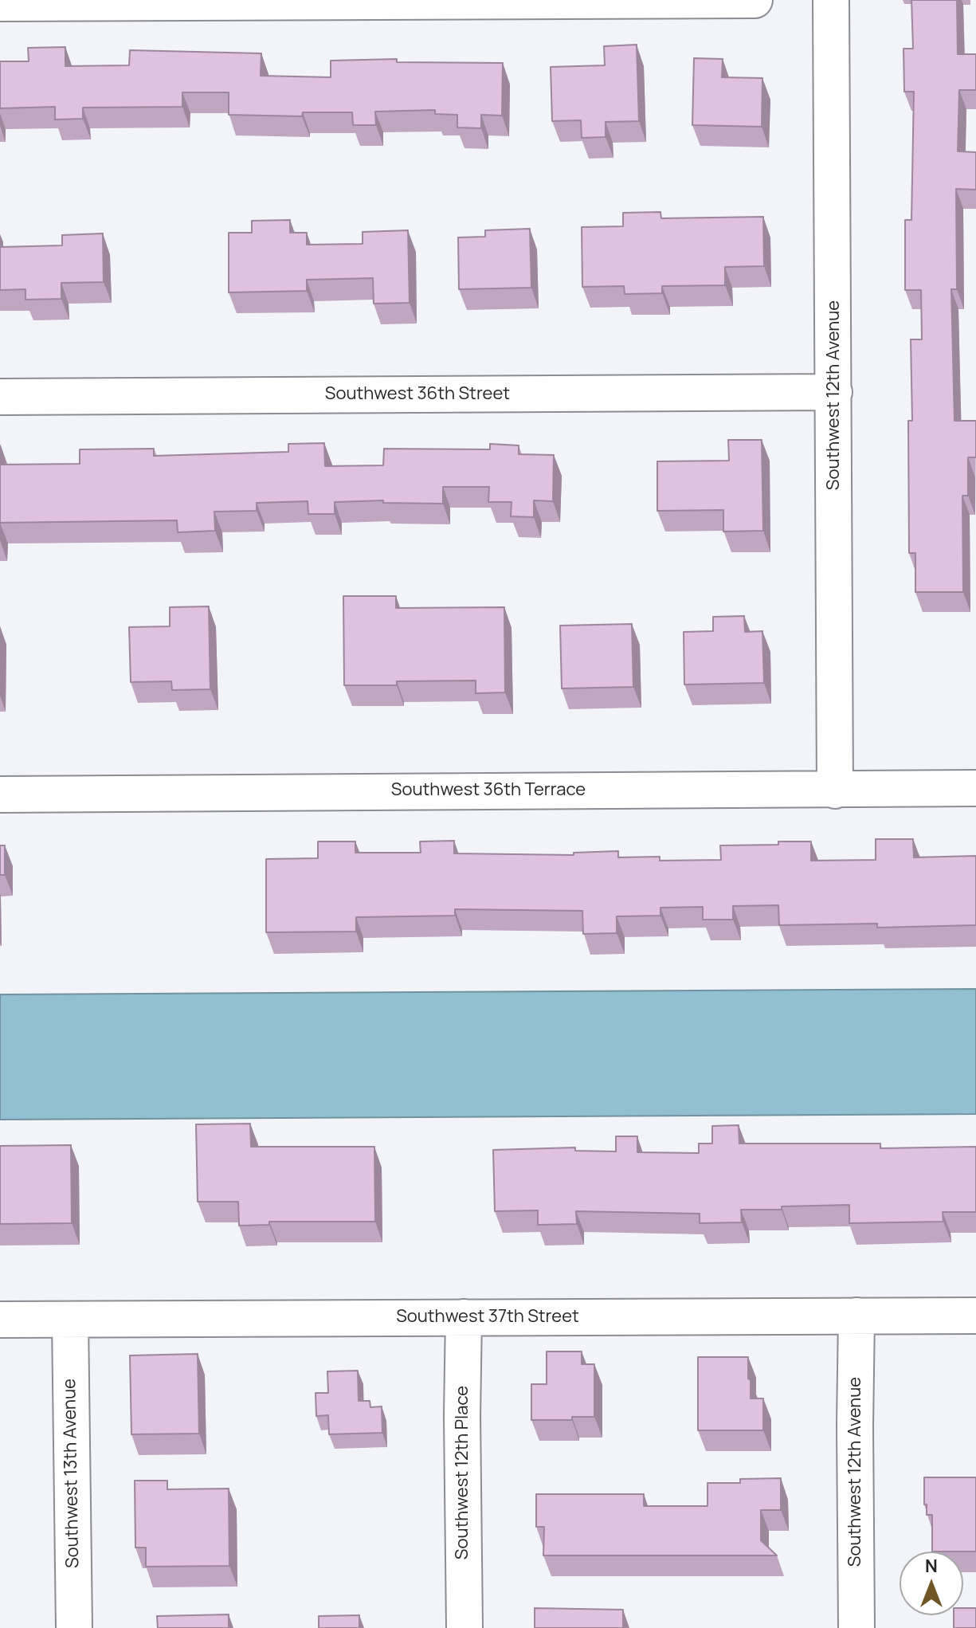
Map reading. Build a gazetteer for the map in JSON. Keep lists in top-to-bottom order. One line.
{"streets":{"street":["Southwest 36th Street","Southwest 12th Avenue","Southwest 36th Terrace","Southwest 37th Street","Southwest 12th Place","Southwest 13th Avenue"]},"crossings":[["Southwest 36th Street","Southwest 12th Avenue"],["Southwest 12th Avenue","Southwest 36th Terrace"],["Southwest 12th Avenue","Southwest 37th Street"],["Southwest 37th Street","Southwest 12th Place"],["Southwest 37th Street","Southwest 13th Avenue"]],"north":"top"}
